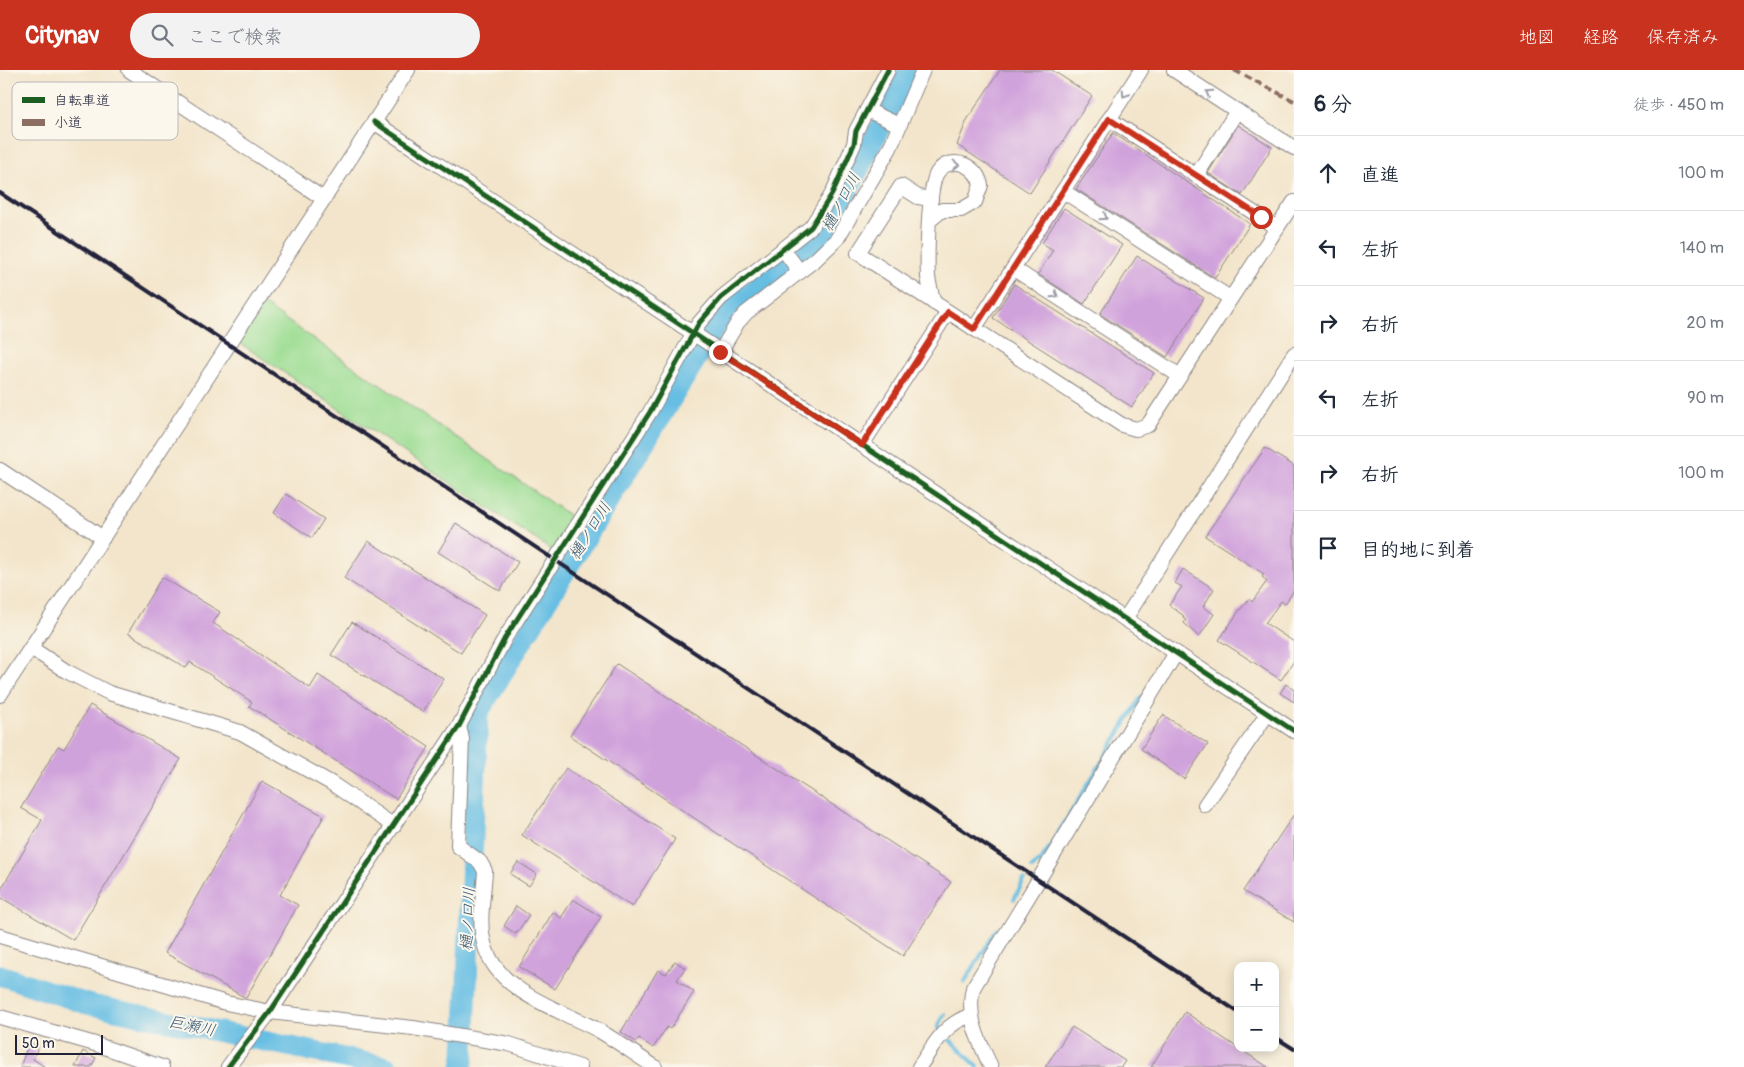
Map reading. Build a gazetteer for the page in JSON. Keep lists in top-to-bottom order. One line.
{"water":["樋ノ口川","巨瀬川"],"legend":["自転車道","小道"],"scale_bar":"50 m","page":{"header":"Citynav","search":"ここで検索","nav":["地図","経路","保存済み"],"heading":["6 分","徒歩 · 450 m"],"list":[["直進","100 m"],["左折","140 m"],["右折","20 m"],["左折","90 m"],["右折","100 m"],"目的地に到着"],"map_buttons":["+","−"],"scale":"50 m"}}
